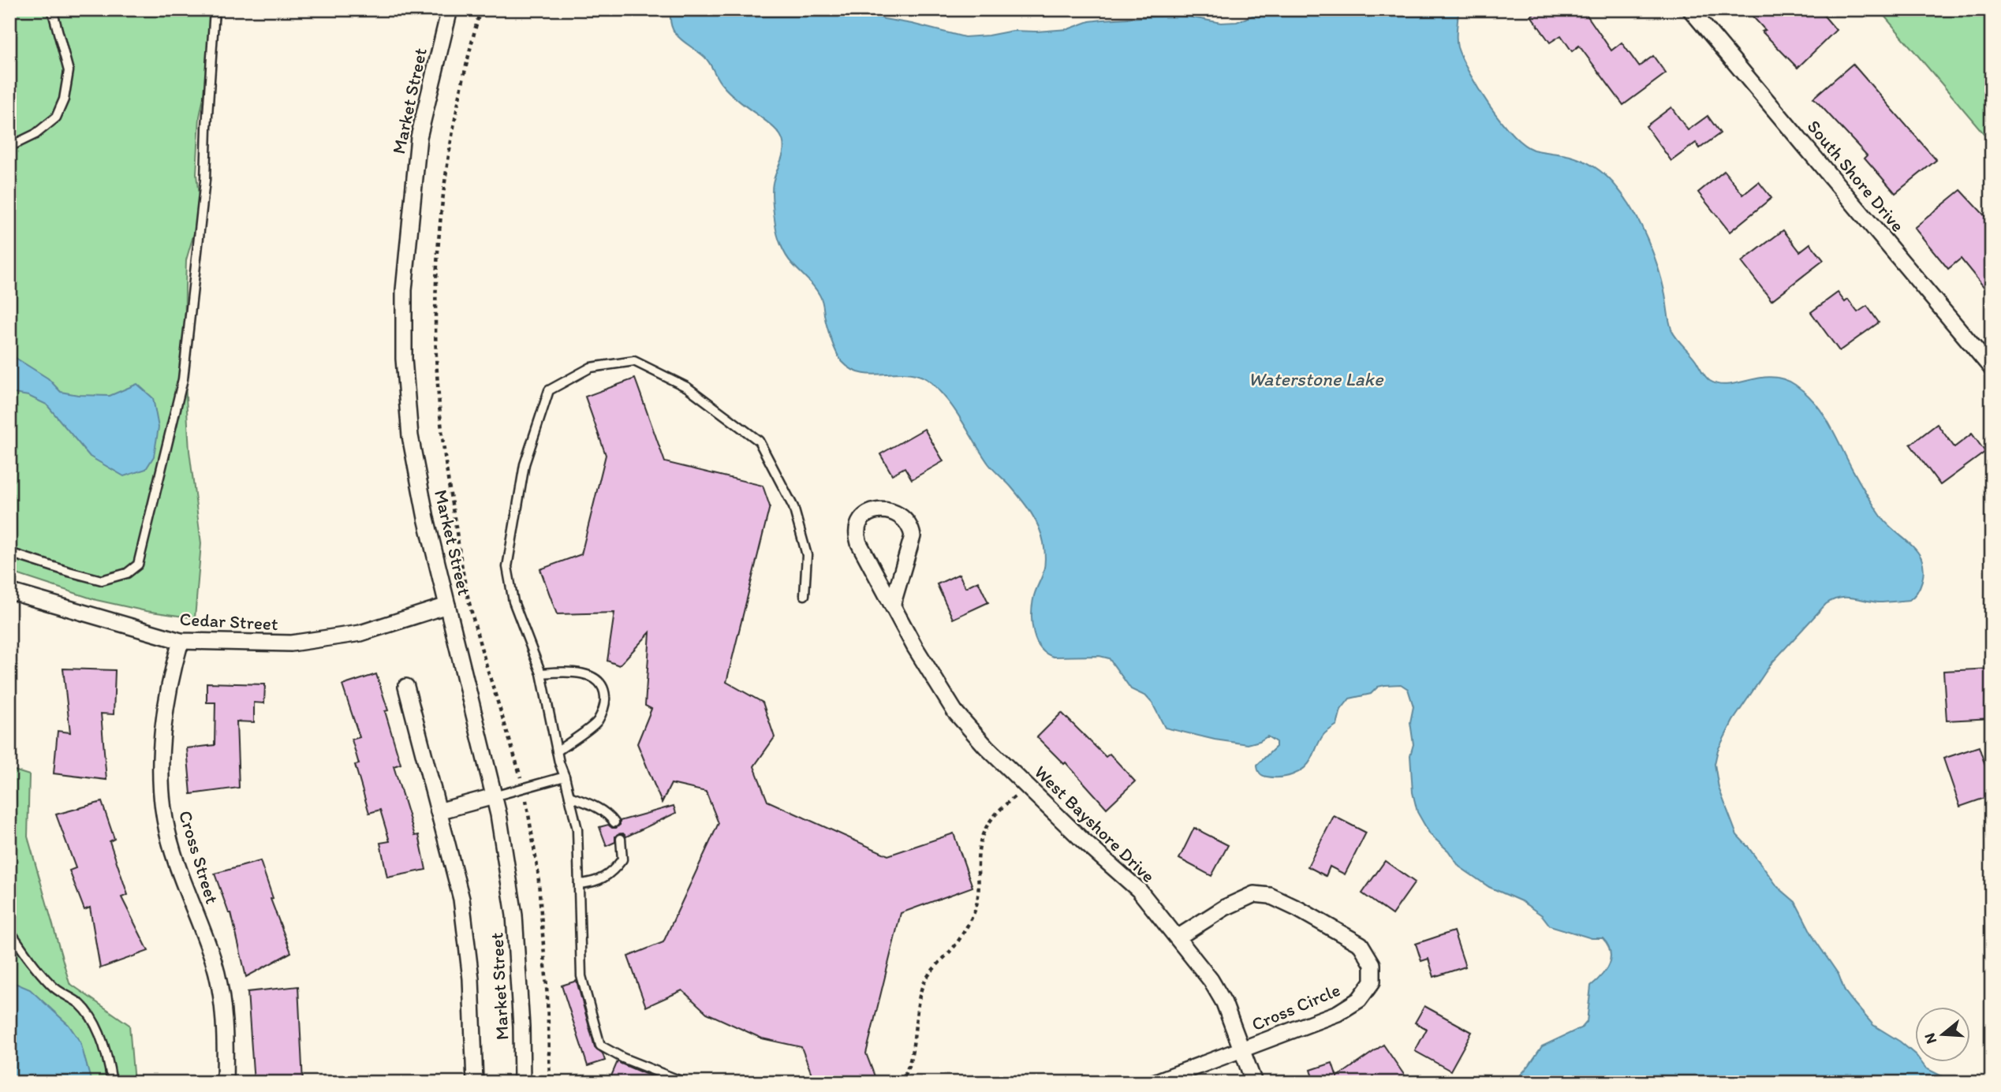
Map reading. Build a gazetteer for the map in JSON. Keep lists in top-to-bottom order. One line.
{"streets":{"street":["Market Street","South Shore Drive","Cedar Street","West Bayshore Drive","Cross Street","Cross Circle"]},"crossings":[["Market Street","Cedar Street"],["Cedar Street","Cross Street"],["West Bayshore Drive","Cross Circle"]],"water":["Waterstone Lake"],"north":"left"}
